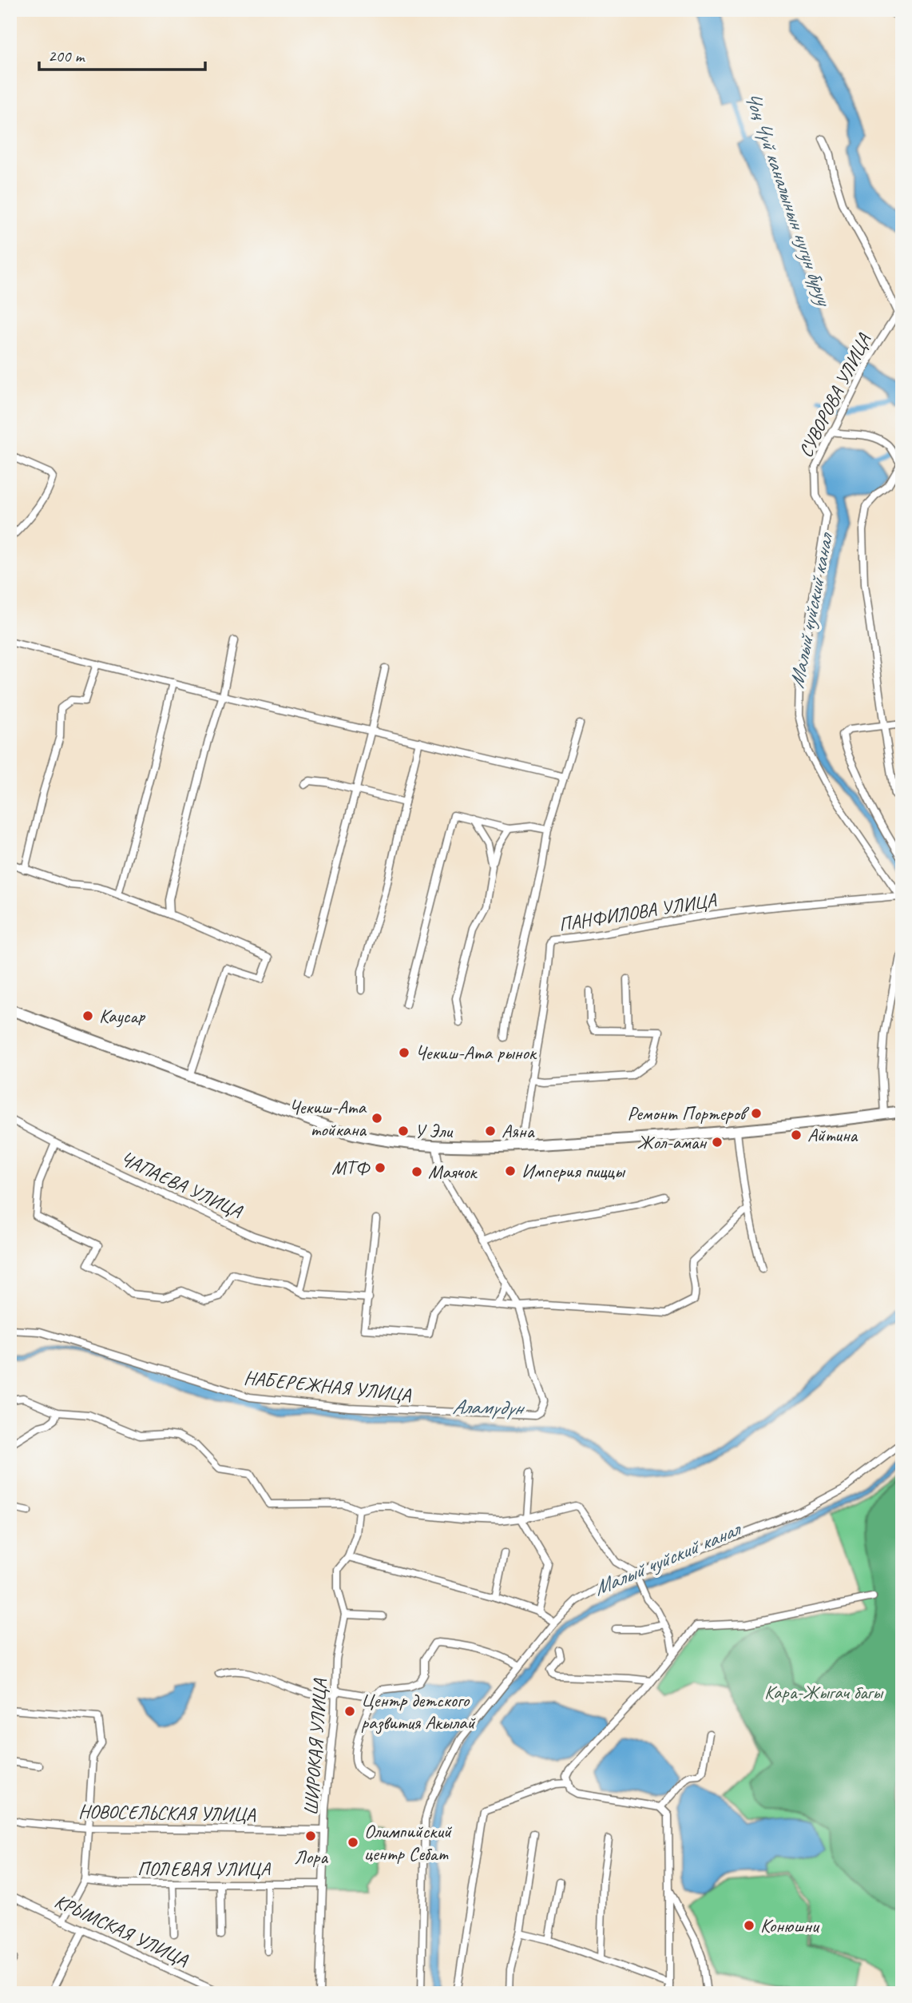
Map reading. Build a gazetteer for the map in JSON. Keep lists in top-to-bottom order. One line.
{"streets":{"street":["СУВОРОВА УЛИЦА","ПАНФИЛОВА УЛИЦА","ЧАПАЕВА УЛИЦА","НАБЕРЕЖНАЯ УЛИЦА","ШИРОКАЯ УЛИЦА","НОВОСЕЛЬСКАЯ УЛИЦА","ПОЛЕВАЯ УЛИЦА","КРЫМСКАЯ УЛИЦА"]},"crossings":[["СУВОРОВА УЛИЦА","ПАНФИЛОВА УЛИЦА"],["ШИРОКАЯ УЛИЦА","НОВОСЕЛЬСКАЯ УЛИЦА"],["ШИРОКАЯ УЛИЦА","ПОЛЕВАЯ УЛИЦА"]],"water":["Чоң Чүй каналынын нугун буруу","Малый чуйский канал","Аламүдүн"],"parks":["Кара-Жыгач багы"],"places":["Каусар","Чекиш-Ата рынок","Ремонт Портеров","Чекиш-Ата тойкана","У Эли","Аяна","Айтина","Жол-аман","МТФ","Империя пиццы","Маячок","Центр детского развития Акылай","Лора","Олимпийский центр Себат","Конюшни"],"scale_bar":"200 m"}
